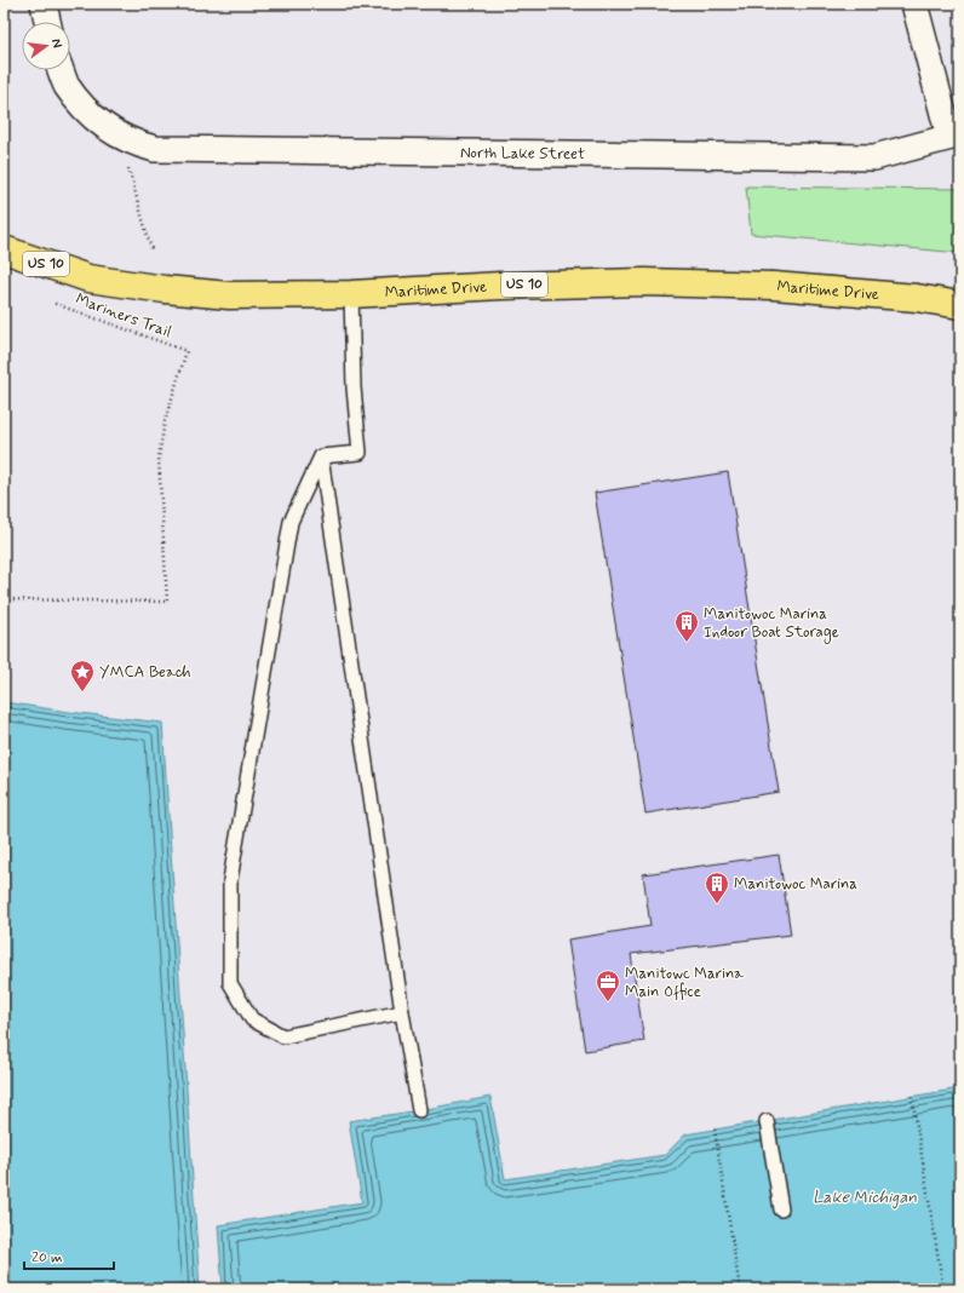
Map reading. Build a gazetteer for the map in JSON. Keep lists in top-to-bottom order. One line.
{"streets":{"main road":["US 10","Maritime Drive"],"street":["North Lake Street"],"path":["Mariners Trail"]},"water":["Lake Michigan"],"places":{"building":["Manitowoc Marina Indoor Boat Storage","Manitowoc Marina"],"place":["YMCA Beach"],"office":["Manitowc Marina Main Office"]},"scale_bar":"20 m","north":"right"}
